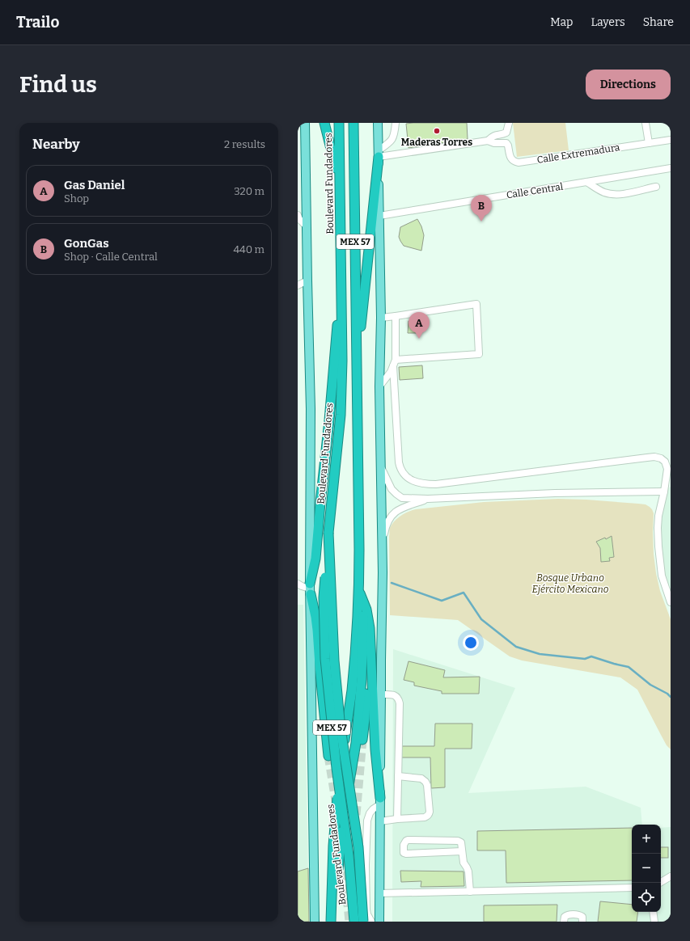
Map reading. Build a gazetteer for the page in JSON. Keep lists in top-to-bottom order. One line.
{"streets":{"highway":["Boulevard Fundadores","MEX 57"],"street":["Calle Extremadura","Calle Central"]},"parks":["Bosque Urbano Ejército Mexicano"],"places":["Maderas Torres"],"page":{"header":"Trailo","nav":["Map","Layers","Share"],"buttons":"Directions","title":"Find us","heading":["Nearby","2 results"],"list":[{"mark":"A","name":"Gas Daniel","note":"Shop","value":"320 m"},{"mark":"B","name":"GonGas","note":"Shop · Calle Central","value":"440 m"}],"pins":["B","A"],"map_buttons":["+","−"]}}
